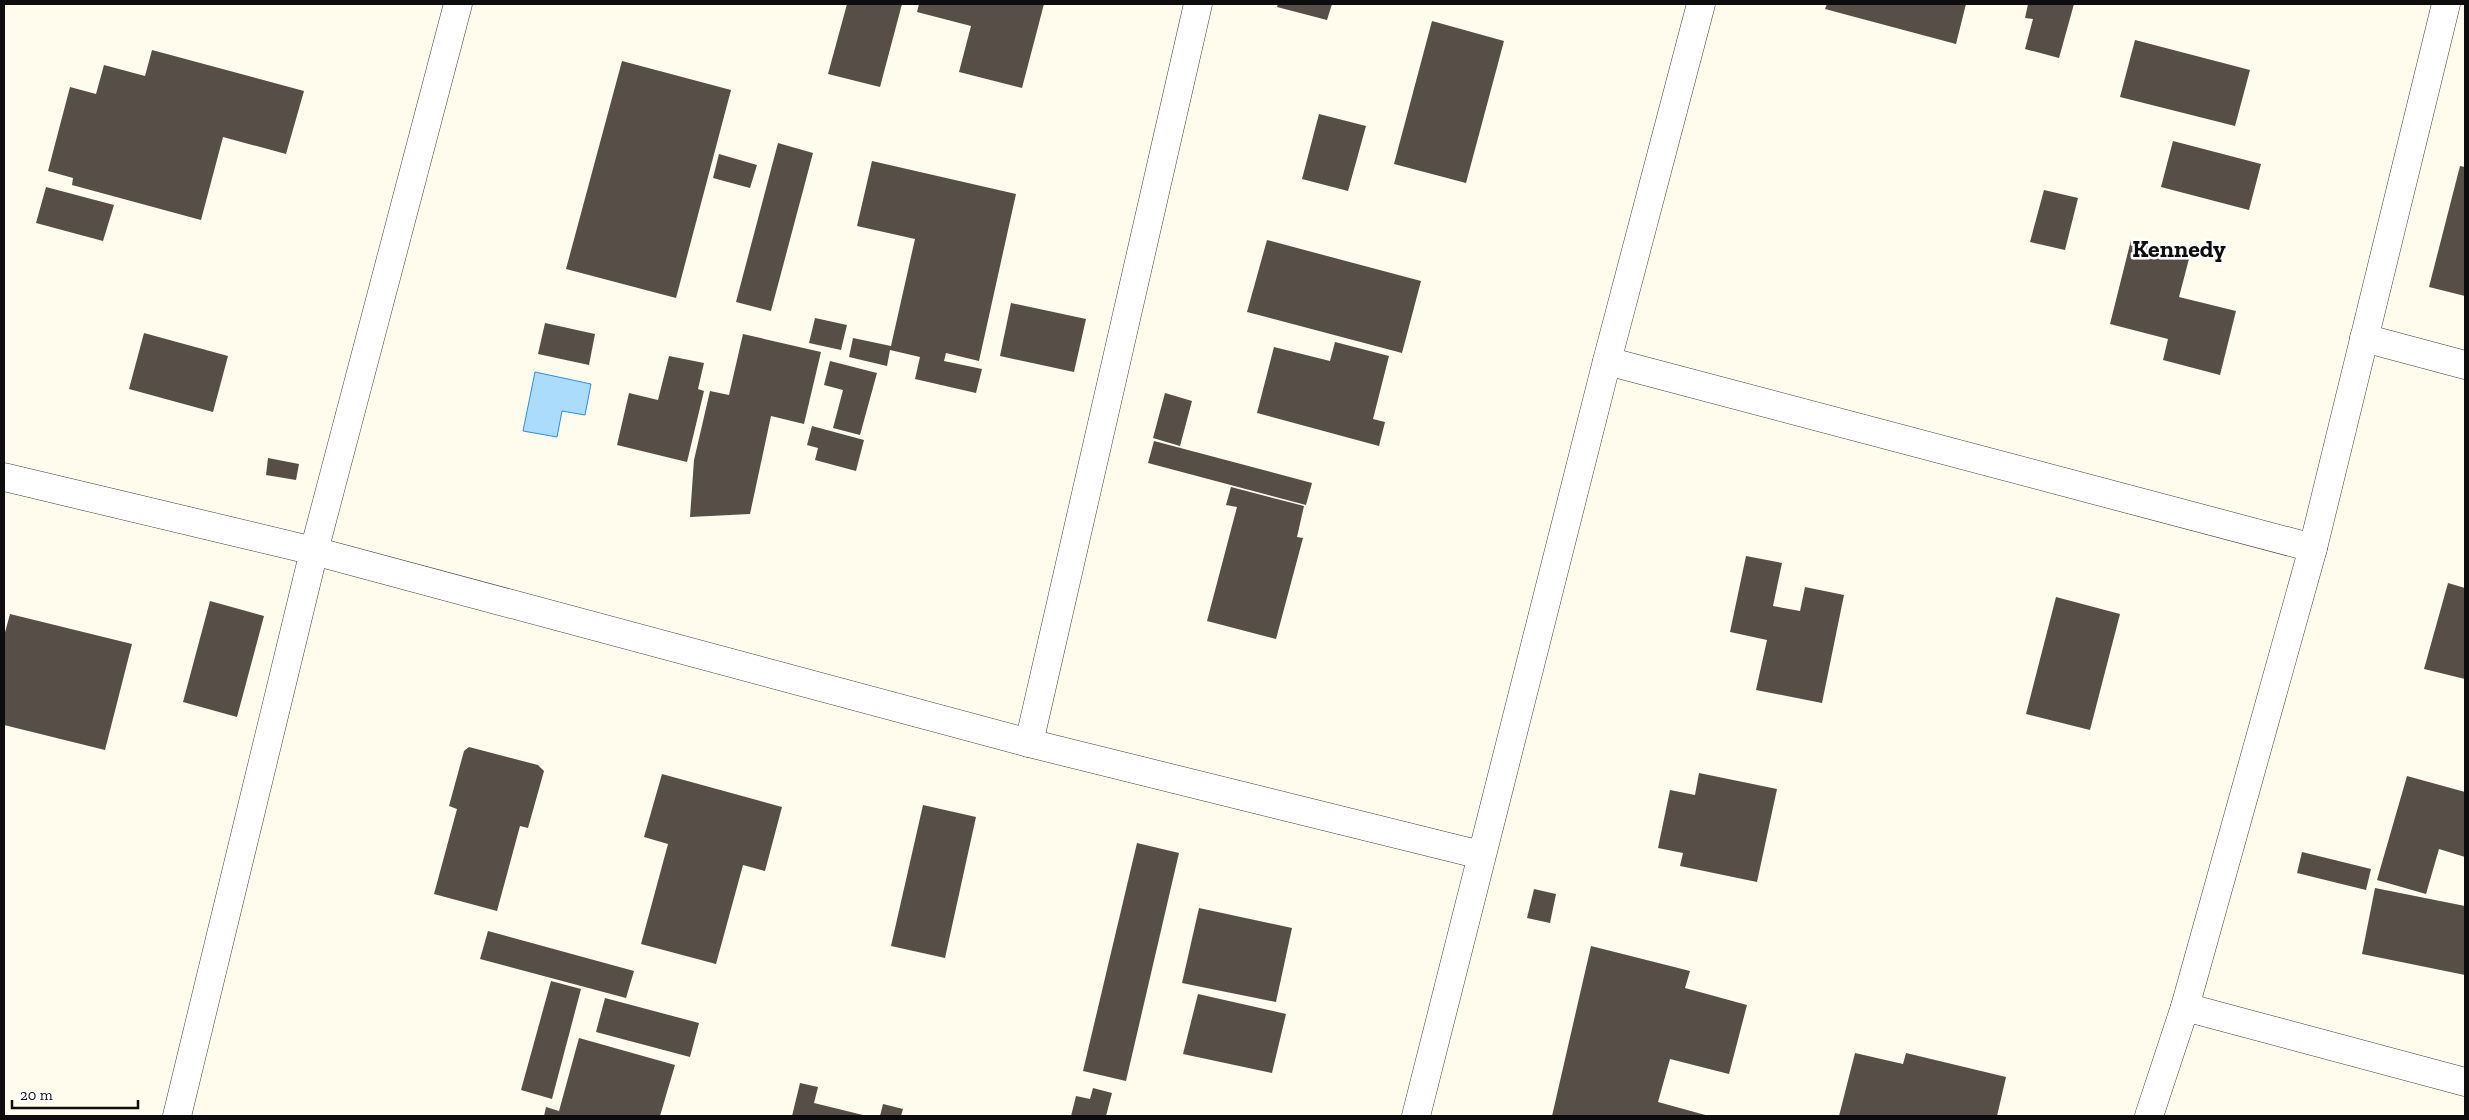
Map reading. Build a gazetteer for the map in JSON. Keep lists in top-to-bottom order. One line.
{"districts":["Kennedy"],"scale_bar":"20 m"}
